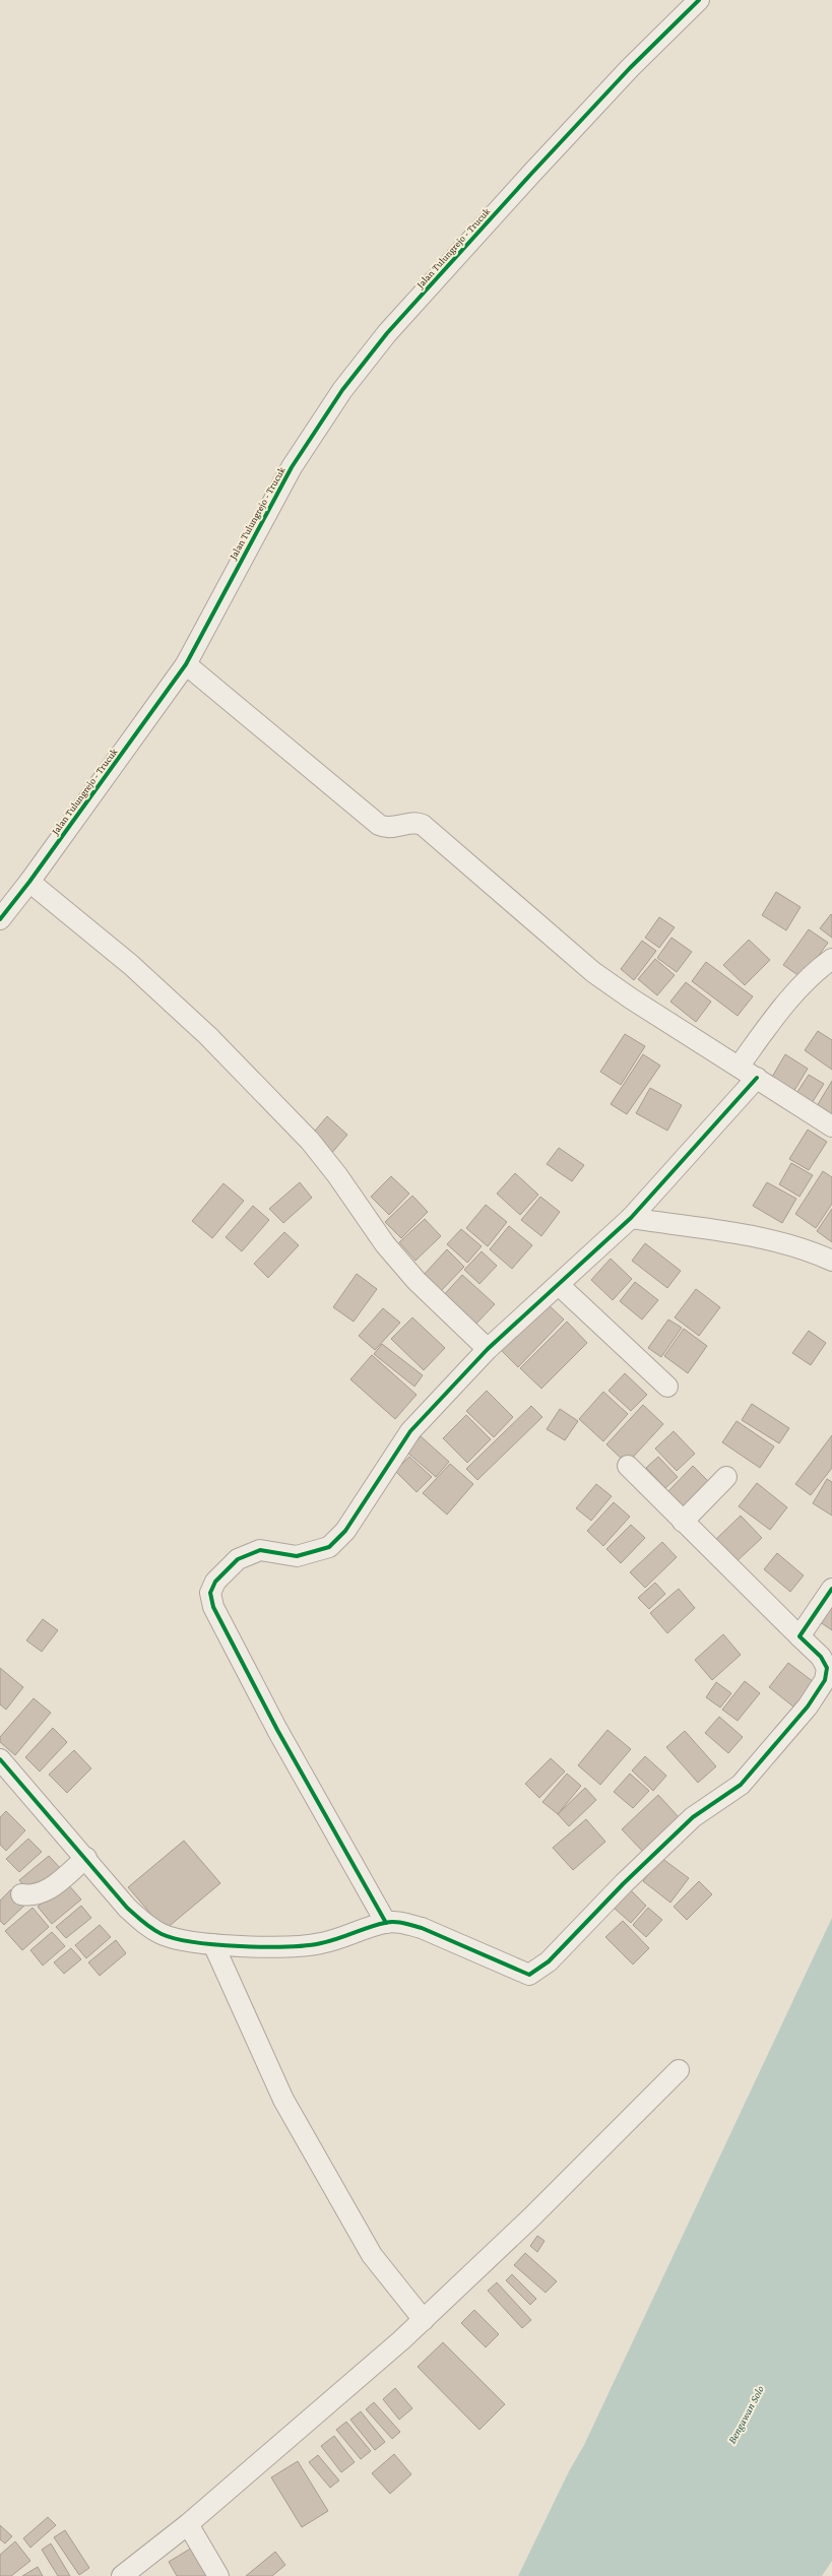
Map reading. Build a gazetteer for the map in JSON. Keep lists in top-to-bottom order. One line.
{"streets":{"street":["Jalan Tulungrejo - Trucuk"]},"water":["Bengawan Solo"]}
